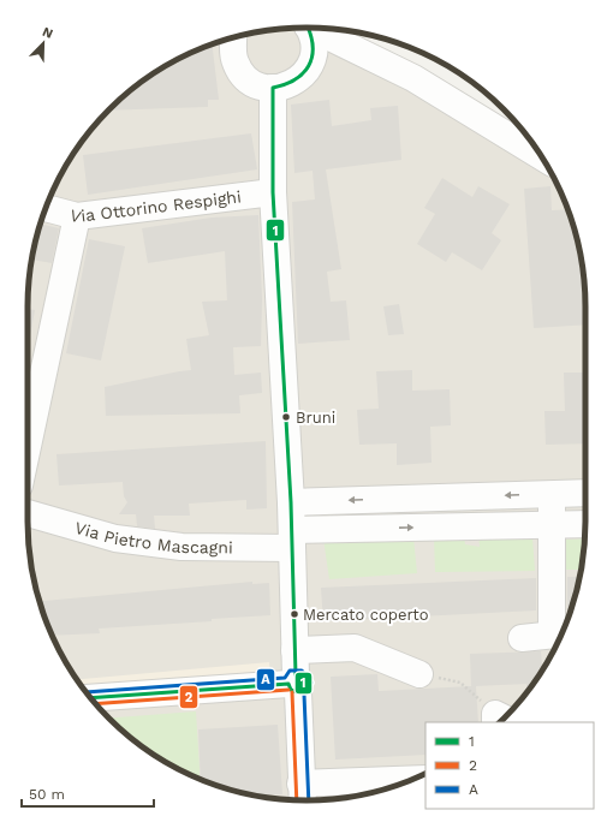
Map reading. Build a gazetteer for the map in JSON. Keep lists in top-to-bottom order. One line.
{"streets":{"street":["Via Ottorino Respighi","Via Pietro Mascagni"]},"places":["Bruni","Mercato coperto"],"lines":["transit line 1","transit line A","transit line 2"],"legend":["1","2","A"],"scale_bar":"50 m","north":"top right"}
